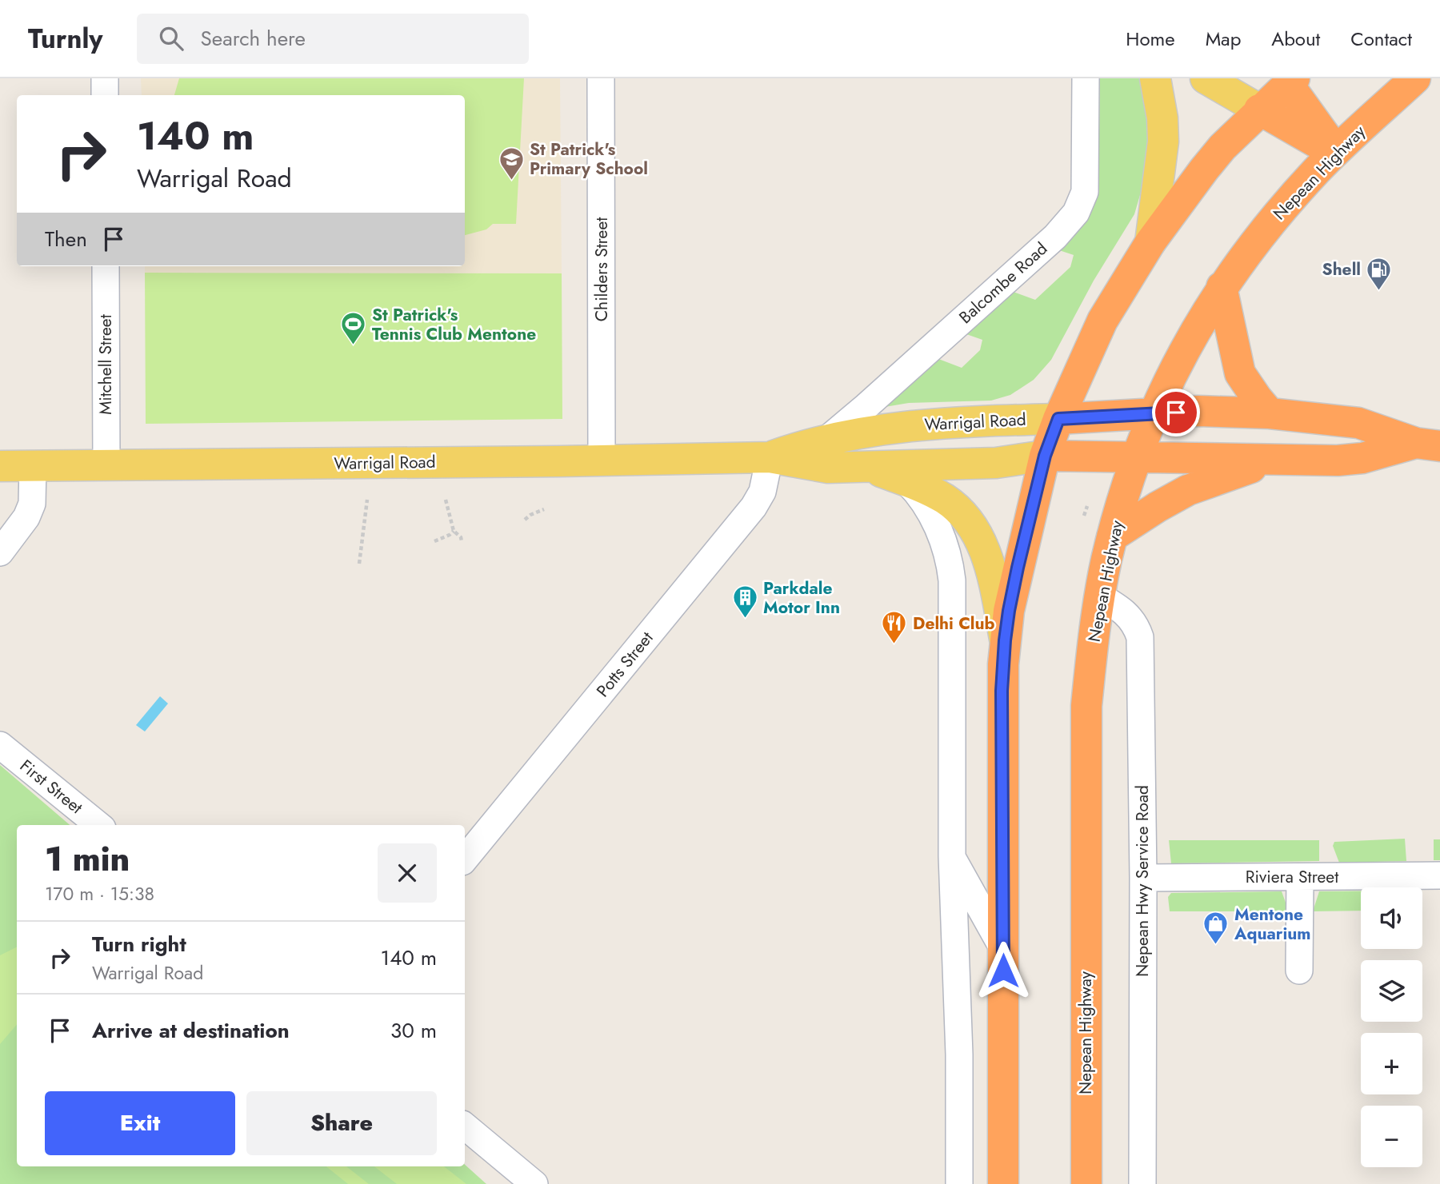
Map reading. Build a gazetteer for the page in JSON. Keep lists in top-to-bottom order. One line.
{"streets":{"highway":["Nepean Highway","Warrigal Road"],"street":["Childers Street","Balcombe Road","Mitchell Street","Potts Street","First Street","Riviera Street","Nepean Hwy Service Road"]},"crossings":[["Nepean Highway","Warrigal Road"],["Nepean Highway","Nepean Hwy Service Road"],["Childers Street","Warrigal Road"],["Balcombe Road","Warrigal Road"],["Mitchell Street","Warrigal Road"],["Warrigal Road","Potts Street"],["Riviera Street","Nepean Hwy Service Road"]],"places":{"school or university":["St Patrick's Primary School"],"fuel station":["Shell"],"sports":["St Patrick's Tennis Club Mentone"],"building":["Parkdale Motor Inn"],"restaurant":["Delhi Club"],"shop":["Mentone Aquarium"]},"page":{"header":"Turnly","search":"Search here","nav":["Home","Map","About","Contact"],"turn":["140 m","Warrigal Road"],"then":"Then","heading":["1 min","170 m · 15:38"],"map_buttons":["+","−"],"list":[{"name":"Turn right","note":"Warrigal Road","value":"140 m"},{"name":"Arrive at destination","value":"30 m"}],"buttons":["Exit","Share"]}}
